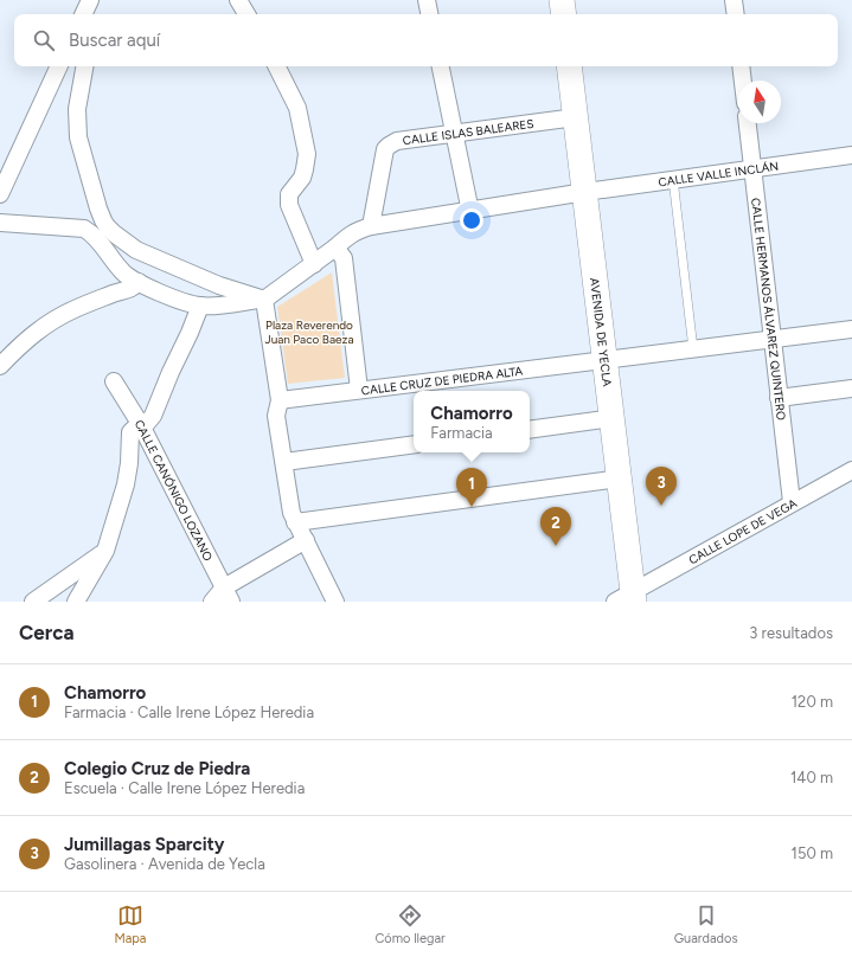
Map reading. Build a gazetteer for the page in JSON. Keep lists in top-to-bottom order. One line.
{"streets":{"main road":["AVENIDA DE YECLA"],"street":["CALLE ISLAS BALEARES","CALLE VALLE INCLÁN","CALLE HERMANOS ÁLVAREZ QUINTERO","CALLE CRUZ DE PIEDRA ALTA","CALLE CANÓNIGO LOZANO","CALLE LOPE DE VEGA"]},"crossings":[["CALLE ISLAS BALEARES","CALLE VALLE INCLÁN"],["CALLE ISLAS BALEARES","AVENIDA DE YECLA"],["CALLE VALLE INCLÁN","CALLE HERMANOS ÁLVAREZ QUINTERO"],["CALLE VALLE INCLÁN","AVENIDA DE YECLA"],["CALLE HERMANOS ÁLVAREZ QUINTERO","CALLE CRUZ DE PIEDRA ALTA"],["CALLE HERMANOS ÁLVAREZ QUINTERO","CALLE LOPE DE VEGA"],["AVENIDA DE YECLA","CALLE CRUZ DE PIEDRA ALTA"],["AVENIDA DE YECLA","CALLE LOPE DE VEGA"]],"parks":["Plaza Reverendo Juan Paco Baeza"],"north":"top","page":{"search":"Buscar aquí","popup":["Chamorro","Farmacia"],"pins":["3","1","2"],"heading":["Cerca","3 resultados"],"list":[{"mark":"1","name":"Chamorro","note":"Farmacia · Calle Irene López Heredia","value":"120 m"},{"mark":"2","name":"Colegio Cruz de Piedra","note":"Escuela · Calle Irene López Heredia","value":"140 m"},{"mark":"3","name":"Jumillagas Sparcity","note":"Gasolinera · Avenida de Yecla","value":"150 m"}],"nav":["Mapa","Cómo llegar","Guardados"]}}
